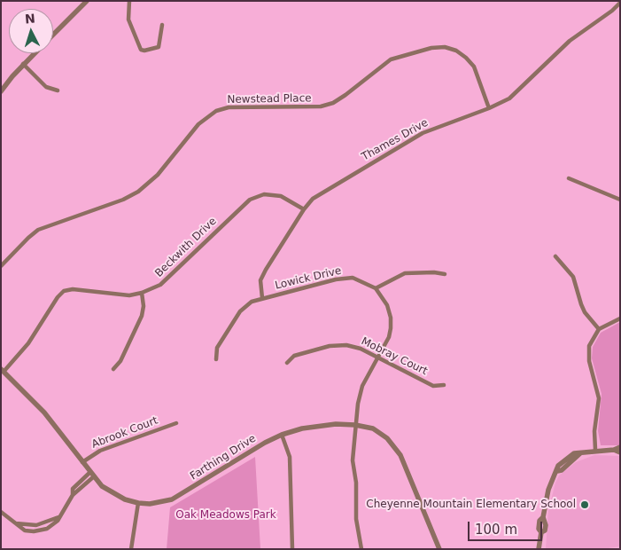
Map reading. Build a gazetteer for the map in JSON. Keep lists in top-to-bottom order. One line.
{"streets":{"street":["Newstead Place","Thames Drive","Beckwith Drive","Lowick Drive","Mobray Court","Abrook Court","Farthing Drive"]},"crossings":[["Newstead Place","Thames Drive"],["Thames Drive","Beckwith Drive"],["Thames Drive","Lowick Drive"],["Beckwith Drive","Farthing Drive"],["Abrook Court","Farthing Drive"]],"parks":["Oak Meadows Park"],"places":["Cheyenne Mountain Elementary School"],"scale_bar":"100 m","north":"top"}
